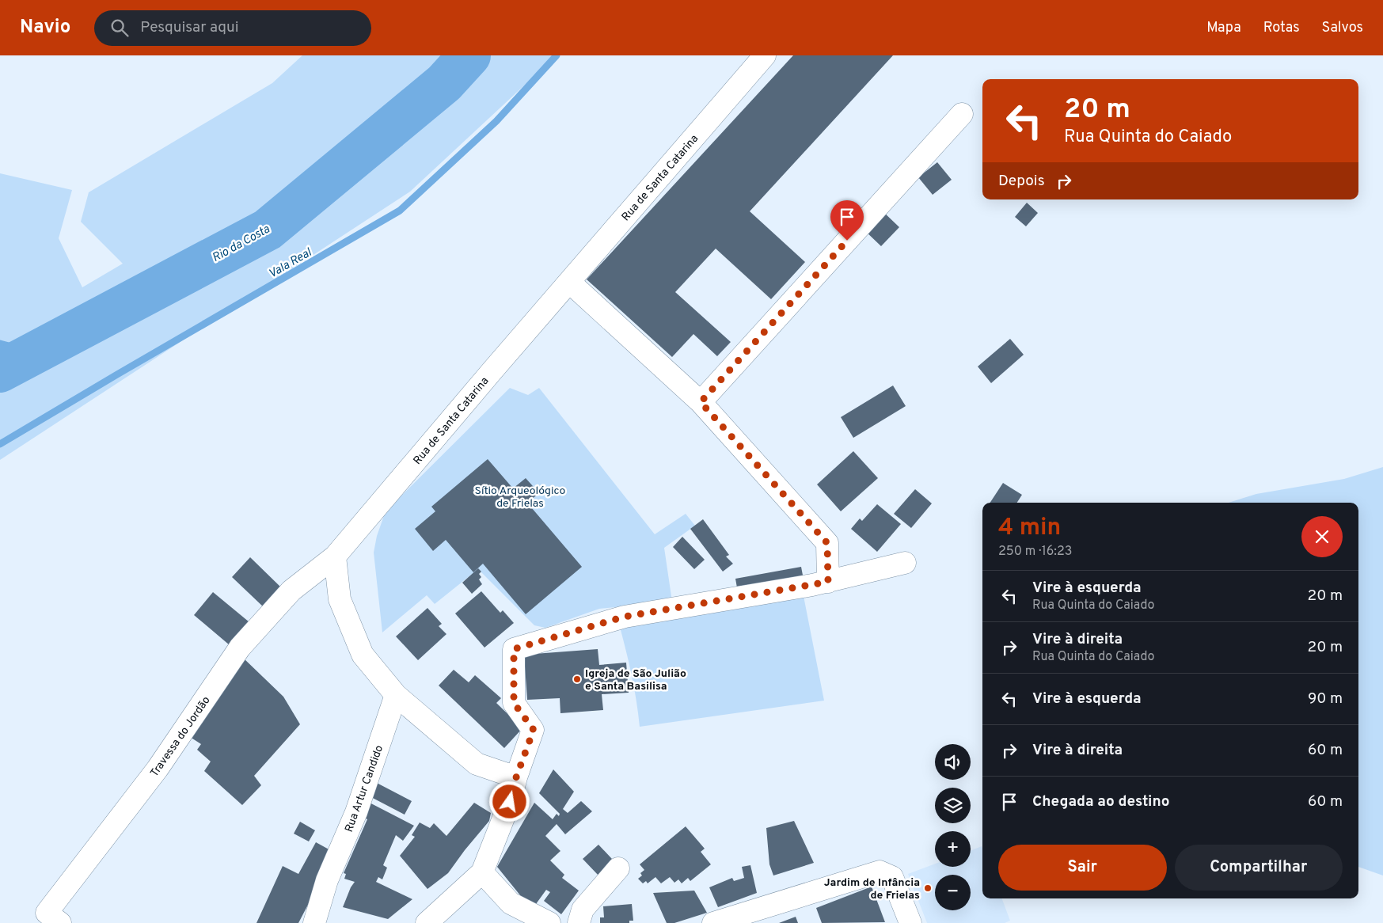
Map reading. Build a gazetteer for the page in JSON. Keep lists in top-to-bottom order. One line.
{"streets":{"street":["Rua de Santa Catarina","Travessa do Jordão","Rua Artur Candido"]},"crossings":[["Rua de Santa Catarina","Travessa do Jordão"]],"water":["Rio da Costa","Vala Real"],"parks":["Sítio Arqueológico de Frielas"],"places":["Igreja de São Julião e Santa Basilisa","Jardim de Infância de Frielas"],"page":{"header":"Navio","search":"Pesquisar aqui","nav":["Mapa","Rotas","Salvos"],"turn":["20 m","Rua Quinta do Caiado"],"then":"Depois","heading":["4 min","250 m · 16:23"],"list":[{"name":"Vire à esquerda","note":"Rua Quinta do Caiado","value":"20 m"},{"name":"Vire à direita","note":"Rua Quinta do Caiado","value":"20 m"},{"name":"Vire à esquerda","value":"90 m"},{"name":"Vire à direita","value":"60 m"},{"name":"Chegada ao destino","value":"60 m"}],"map_buttons":["+","−"],"buttons":["Sair","Compartilhar"]}}
